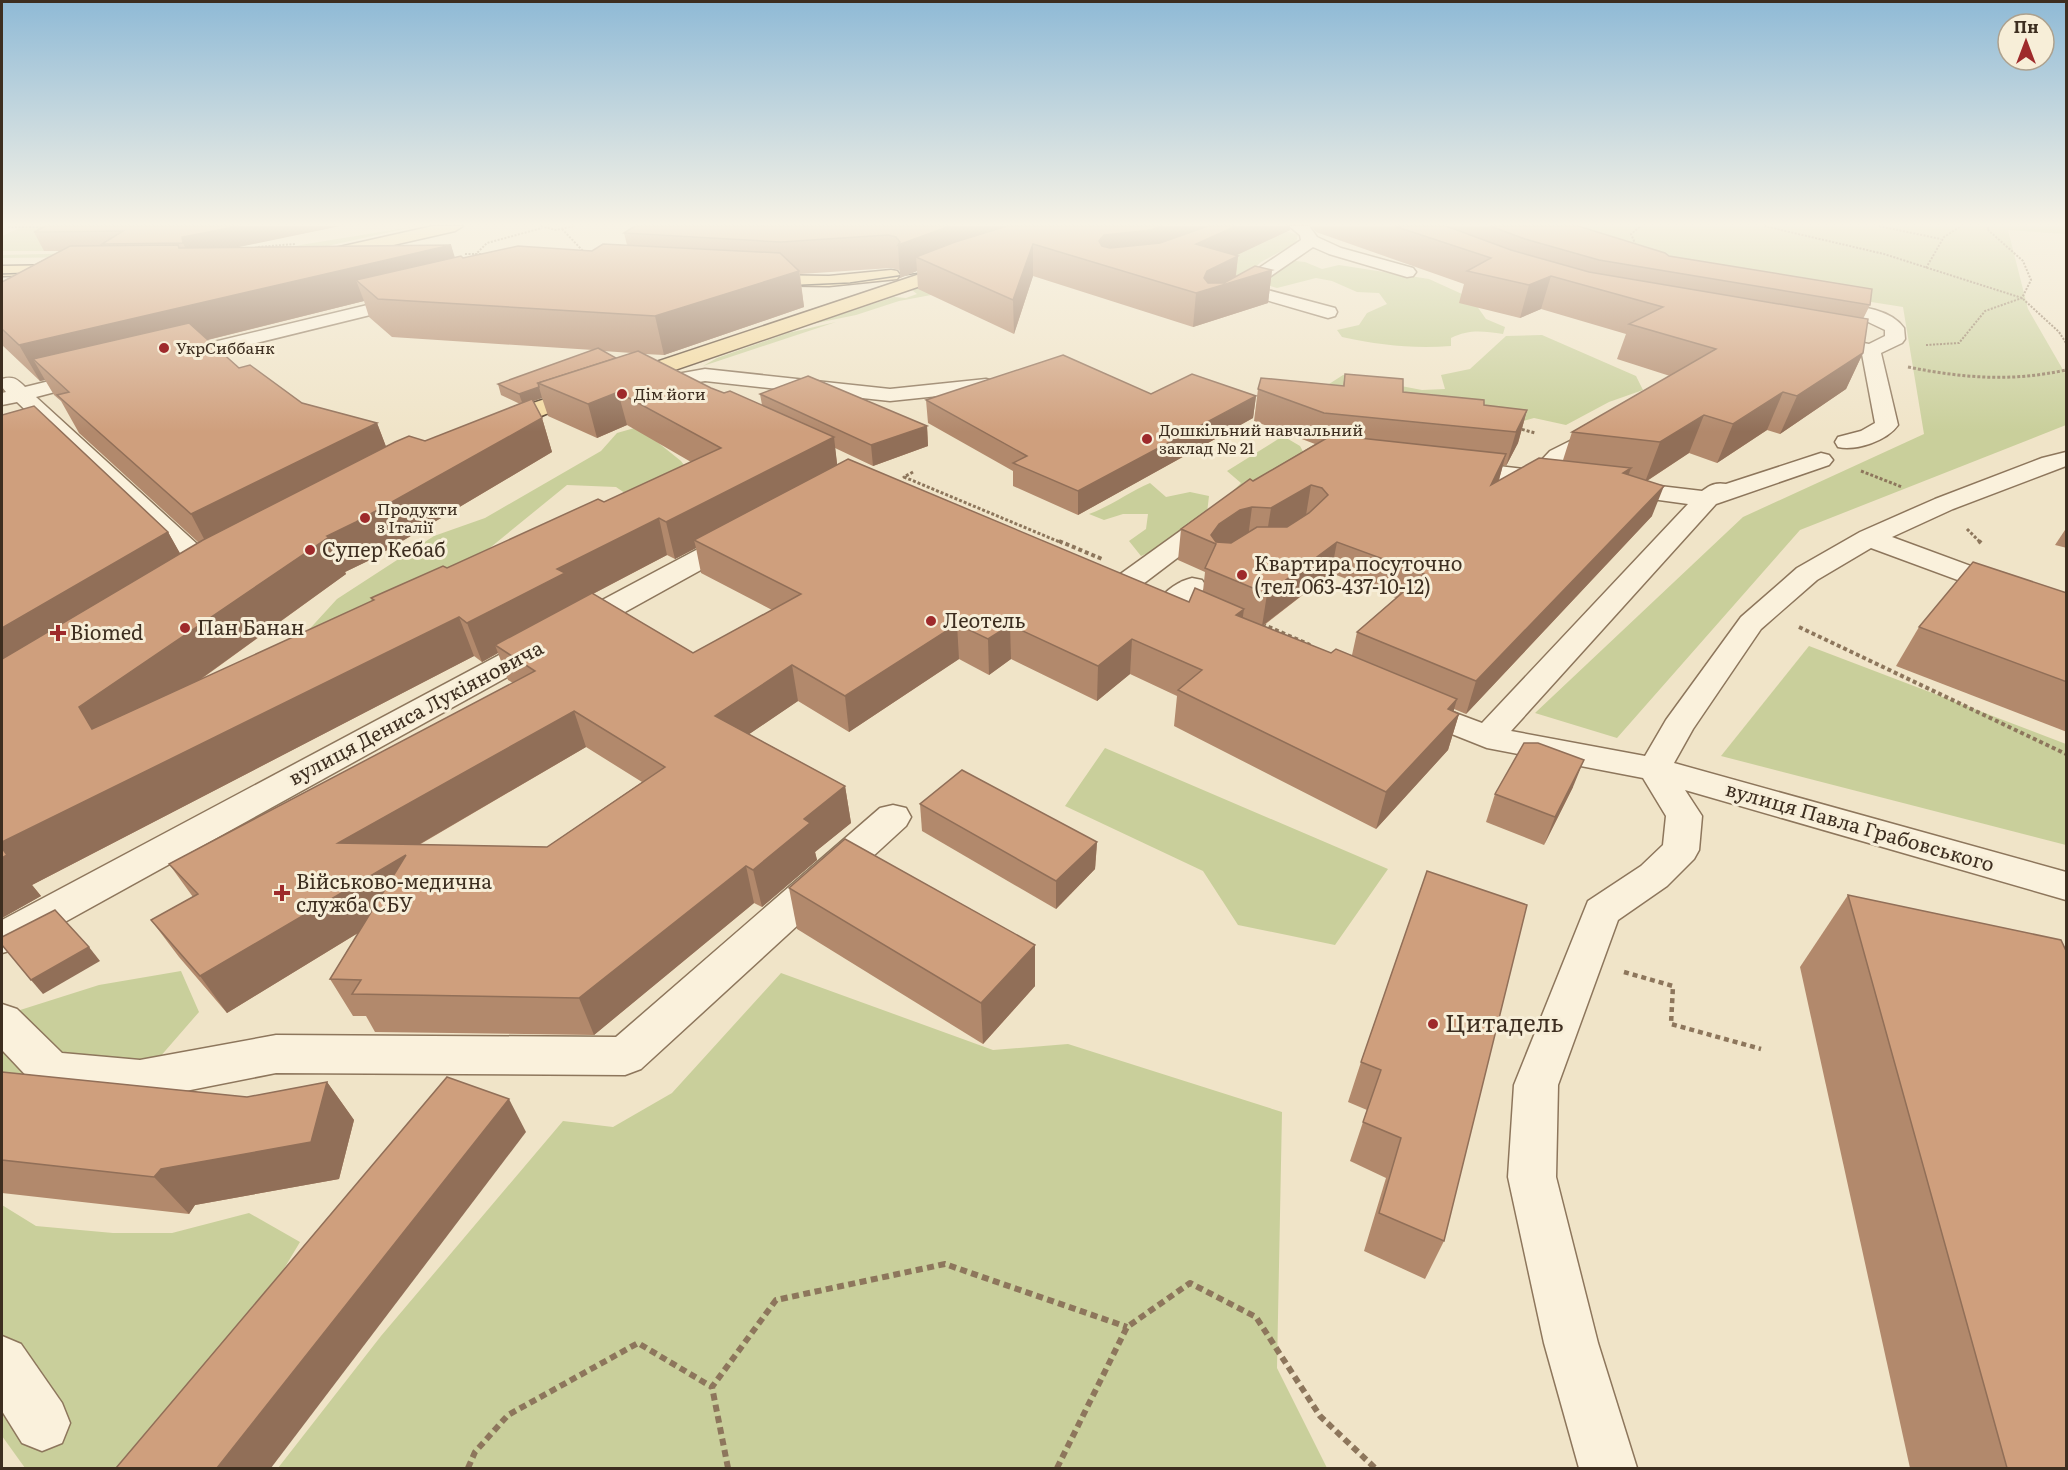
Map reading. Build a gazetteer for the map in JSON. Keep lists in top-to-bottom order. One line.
{"streets":{"street":["вулиця Дениса Лукіяновича","вулиця Павла Грабовського"]},"places":{"other":["УкрСиббанк","Дім йоги","Дошкільний навчальний заклад № 21","Продукти з Італії","Супер Кебаб","Квартира посуточно (тел.063-437-10-12)","Леотель","Пан Банан","Цитадель"],"health":["Biomed","Військово-медична служба СБУ"]},"north":"top"}
